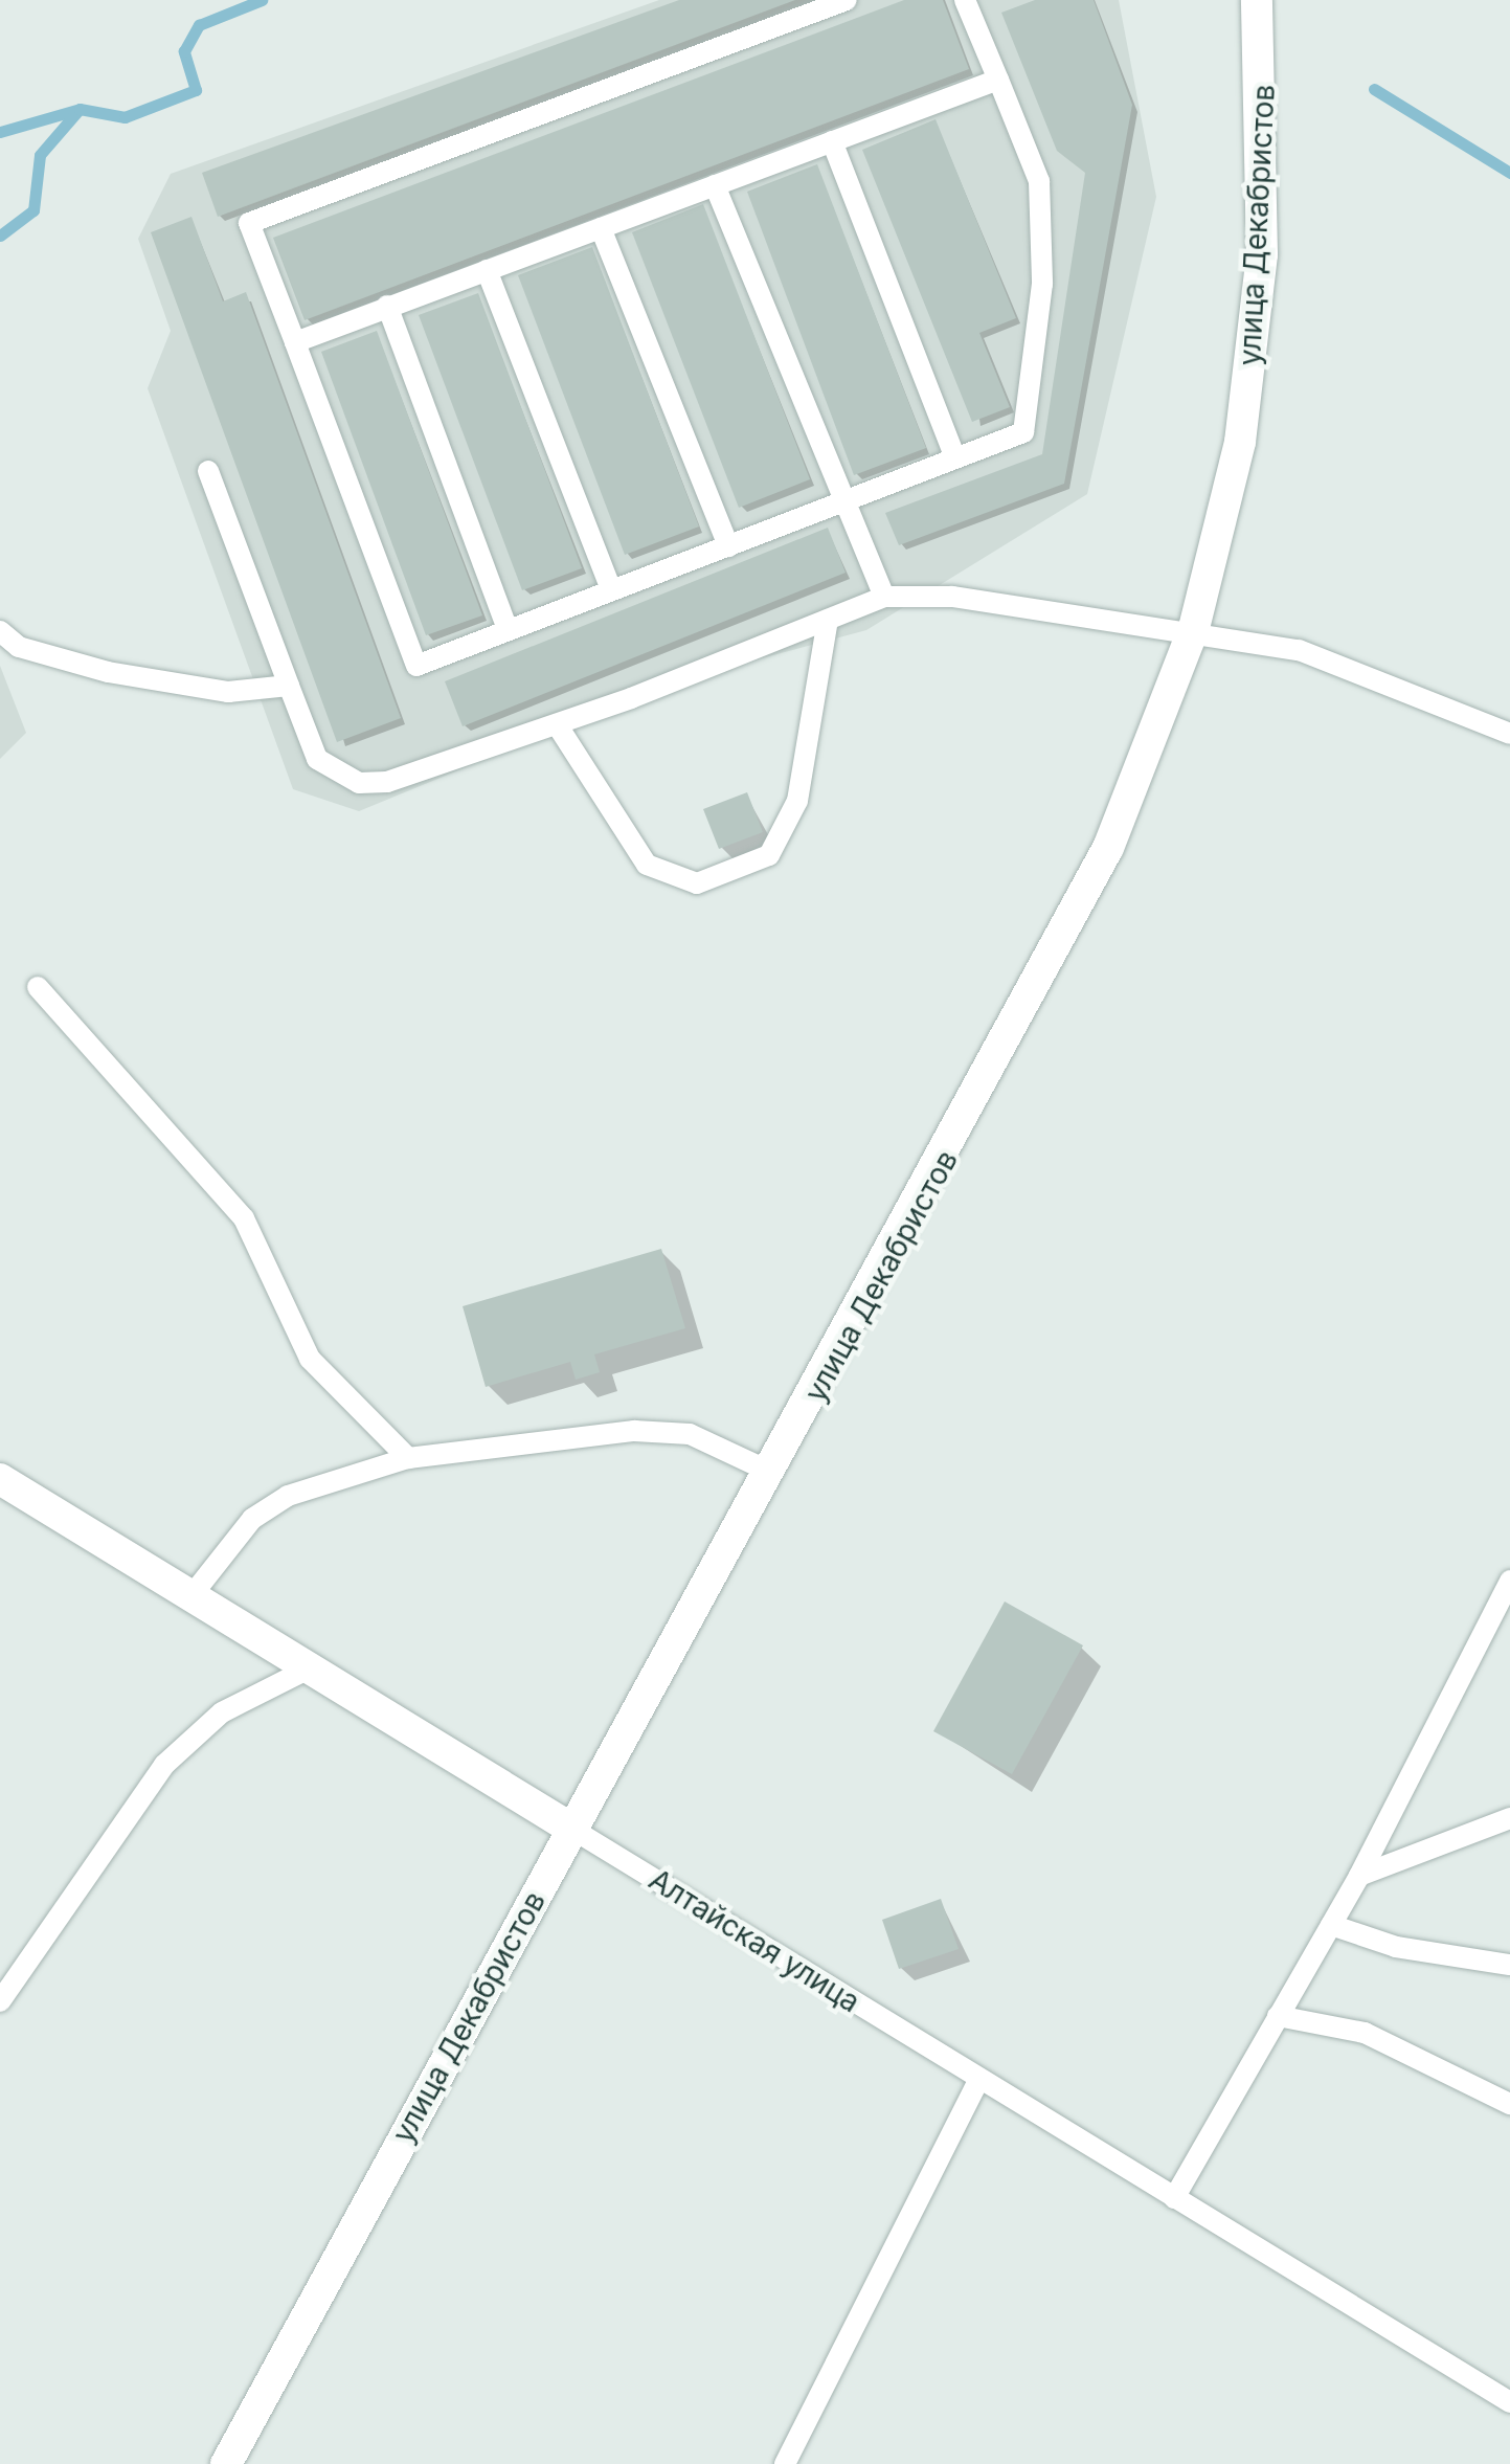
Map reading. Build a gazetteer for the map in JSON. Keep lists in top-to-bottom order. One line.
{"streets":{"main road":["улица Декабристов","Алтайская улица"]},"crossings":[["улица Декабристов","Алтайская улица"]]}
